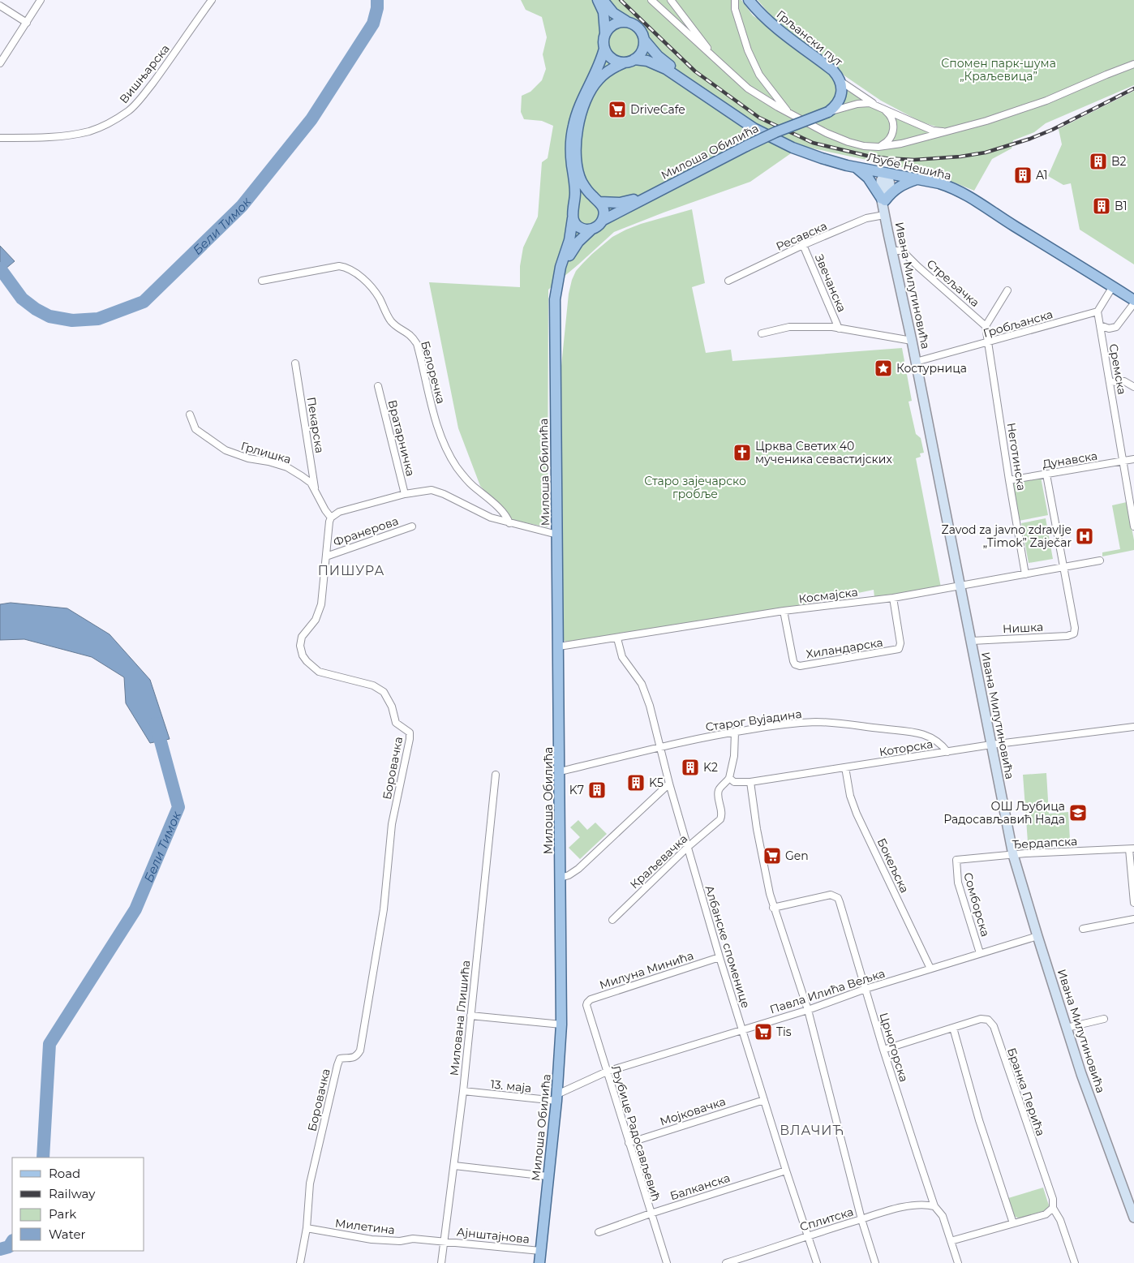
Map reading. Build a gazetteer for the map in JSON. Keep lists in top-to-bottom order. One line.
{"streets":{"main road":["Грљански пут","Милоша Обилића","Љубе Нешића"],"street":["Вишњарска","Ресавска","Звечанска","Стрељачка","Ивана Милутиновића","Гробљанска","Сремска","Белоречка","Пекарска","Вратарничка","Грлишка","Неготинска","Дунавска","Франерова","Космајска","Нишка","Хиландарска","Старог Вујадина","Которска","Боровачка","Ђердапска","Краљевачка","Бокељска","Сомборска","Албанске споменице","Милуна Минића","Павла Илића Вељка","Милована Глишића","Црногорска","13. маја","Бранка Перића","Мојковачка","Љубице Радосављевић","Балканска","Сплитска","Милетина","Ајнштајнова"]},"crossings":[["Грљански пут","Милоша Обилића"],["Милоша Обилића","Космајска"],["Милоша Обилића","Старог Вујадина"],["Милоша Обилића","Павла Илића Вељка"],["Милоша Обилића","13. маја"],["Милоша Обилића","Ајнштајнова"],["Љубе Нешића","Ивана Милутиновића"],["Ресавска","Звечанска"],["Ресавска","Ивана Милутиновића"],["Стрељачка","Ивана Милутиновића"],["Ивана Милутиновића","Гробљанска"],["Ивана Милутиновића","Космајска"],["Ивана Милутиновића","Нишка"],["Ивана Милутиновића","Которска"],["Ивана Милутиновића","Ђердапска"],["Ивана Милутиновића","Павла Илића Вељка"],["Гробљанска","Сремска"],["Гробљанска","Неготинска"],["Сремска","Дунавска"],["Пекарска","Грлишка"],["Грлишка","Боровачка"],["Неготинска","Дунавска"],["Неготинска","Космајска"],["Франерова","Боровачка"],["Космајска","Нишка"],["Космајска","Хиландарска"],["Космајска","Албанске споменице"],["Старог Вујадина","Которска"],["Старог Вујадина","Албанске споменице"],["Которска","Краљевачка"],["Которска","Бокељска"],["Боровачка","Милетина"],["Ђердапска","Сомборска"],["Краљевачка","Албанске споменице"],["Бокељска","Павла Илића Вељка"],["Сомборска","Павла Илића Вељка"],["Албанске споменице","Милуна Минића"],["Албанске споменице","Павла Илића Вељка"],["Албанске споменице","Мојковачка"],["Албанске споменице","Балканска"],["Албанске споменице","Сплитска"],["Милуна Минића","Љубице Радосављевић"],["Павла Илића Вељка","Црногорска"],["Павла Илића Вељка","13. маја"],["Павла Илића Вељка","Љубице Радосављевић"],["Милована Глишића","13. маја"],["Милована Глишића","Милетина"],["Милована Глишића","Ајнштајнова"],["Црногорска","Бранка Перића"],["Црногорска","Сплитска"],["Мојковачка","Љубице Радосављевић"],["Љубице Радосављевић","Балканска"],["Милетина","Ајнштајнова"]],"districts":["ПИШУРА","ВЛАЧИЋ"],"water":["Бели Тимок"],"parks":["Спомен парк-шума „Краљевица”","Старо зајечарско гробље"],"places":{"supermarket":["DriveCafe","Gen","Tis"],"building":["B2","A1","B1","K2","K5","K7"],"place":["Костурница"],"church":["Црква Светих 40 мученика севастијских"],"hospital":["Zavod za javno zdravlje „Timok” Zaječar"],"school or university":["ОШ Љубица Радосављавић Нада"]},"legend":["Road","Railway","Park","Water"]}
